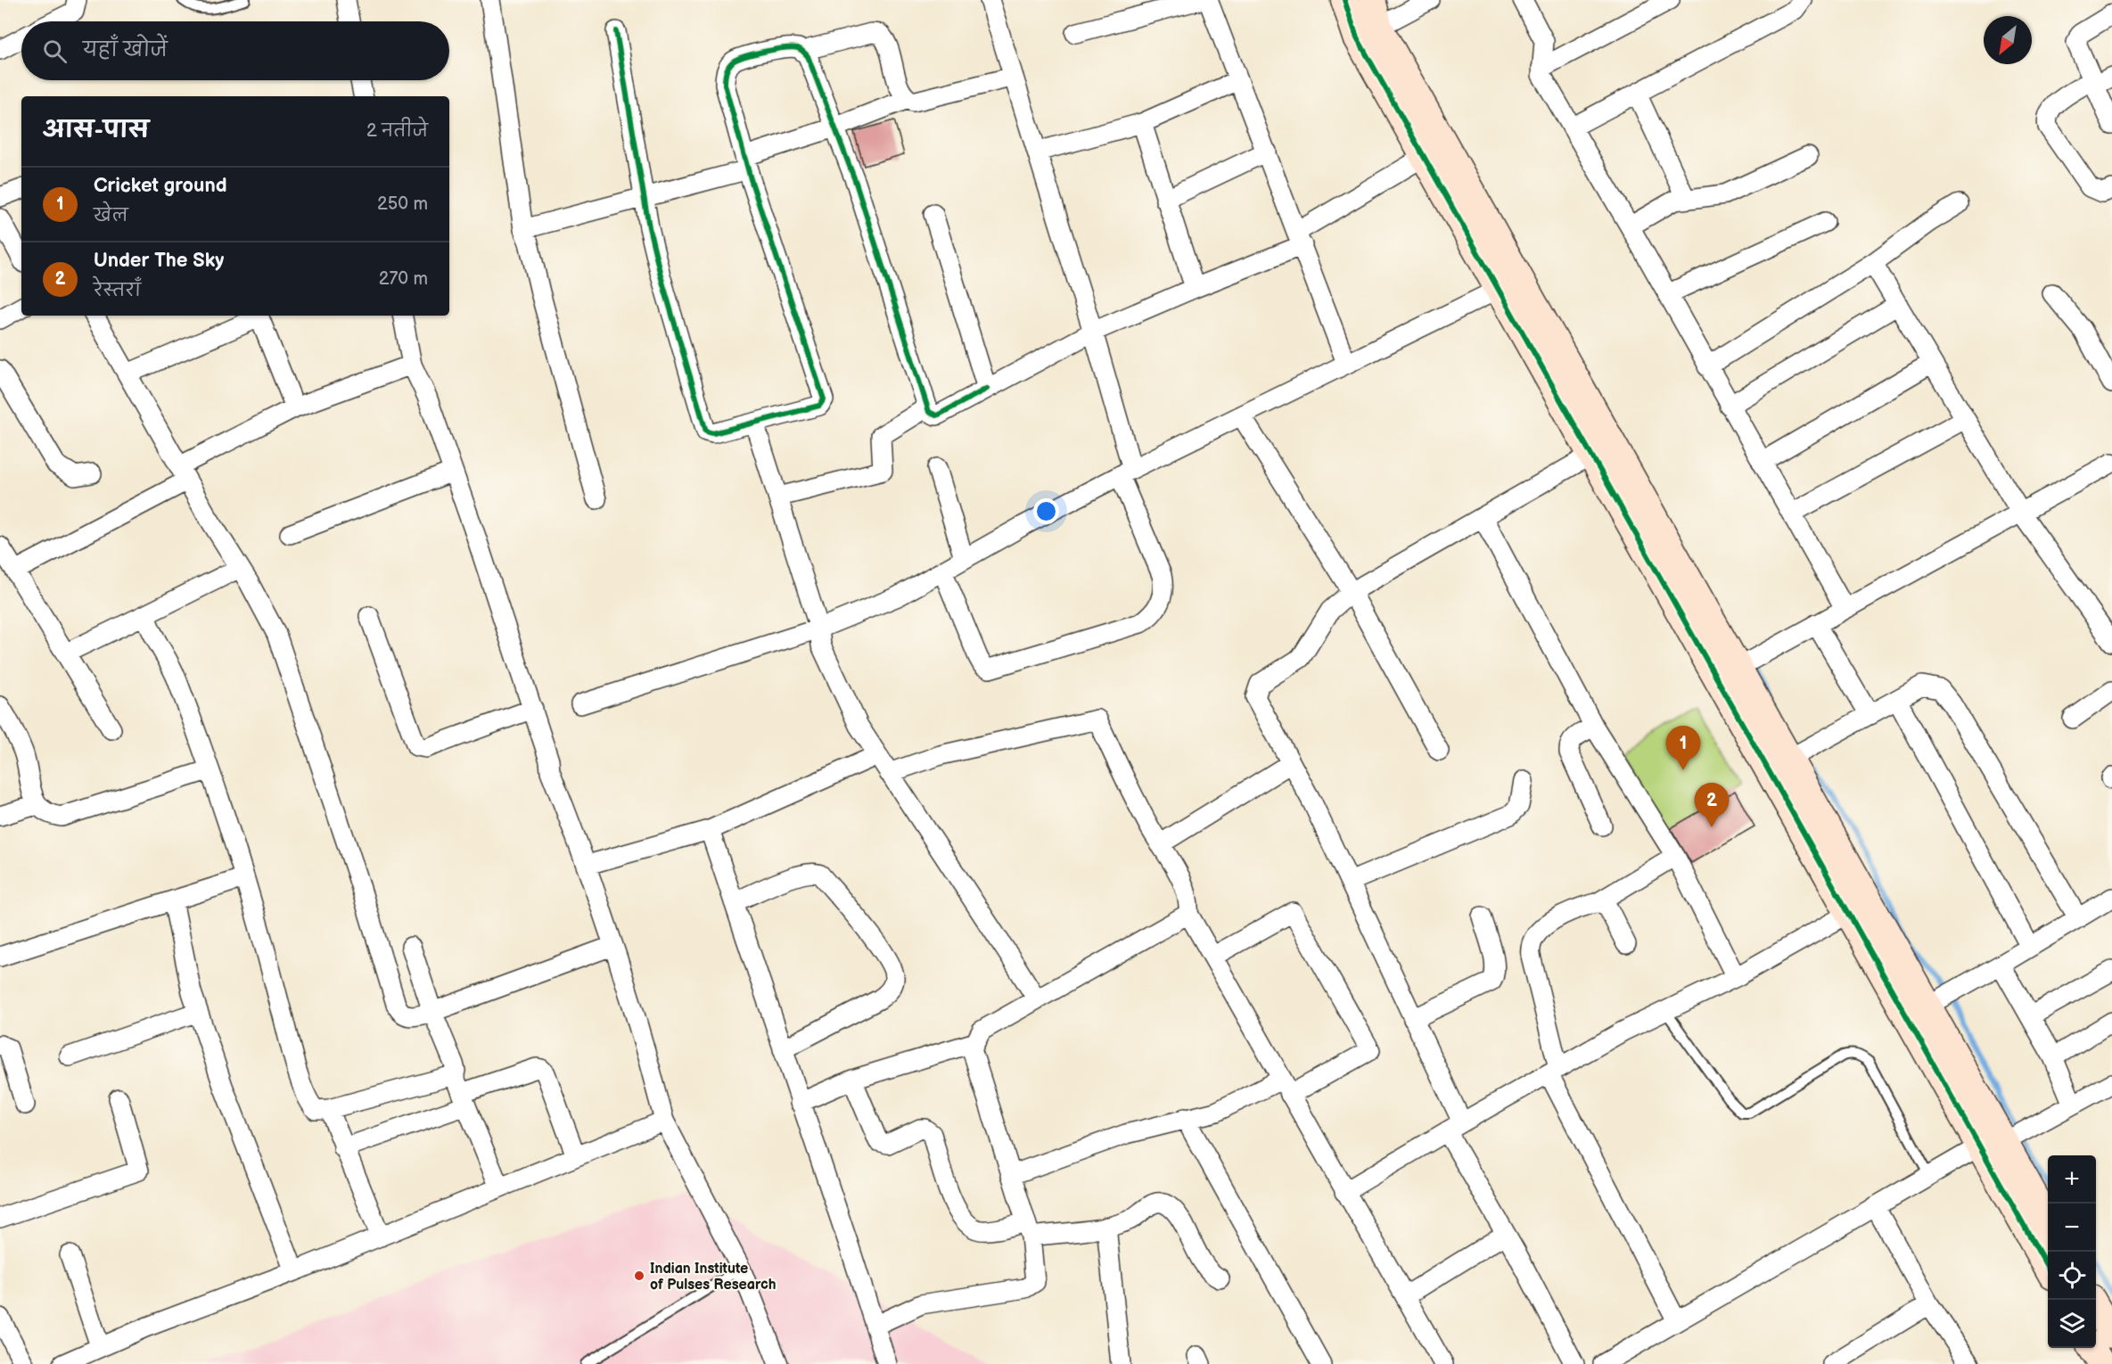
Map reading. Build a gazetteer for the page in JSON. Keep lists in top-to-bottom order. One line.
{"places":["Indian Institute of Pulses Research"],"north":"bottom left","page":{"search":"यहाँ खोजें","heading":["आस-पास","2 नतीजे"],"list":[{"mark":"1","name":"Cricket ground","note":"खेल","value":"250 m"},{"mark":"2","name":"Under The Sky","note":"रेस्तराँ","value":"270 m"}],"pins":["1","2"],"map_buttons":["+","−"]}}
